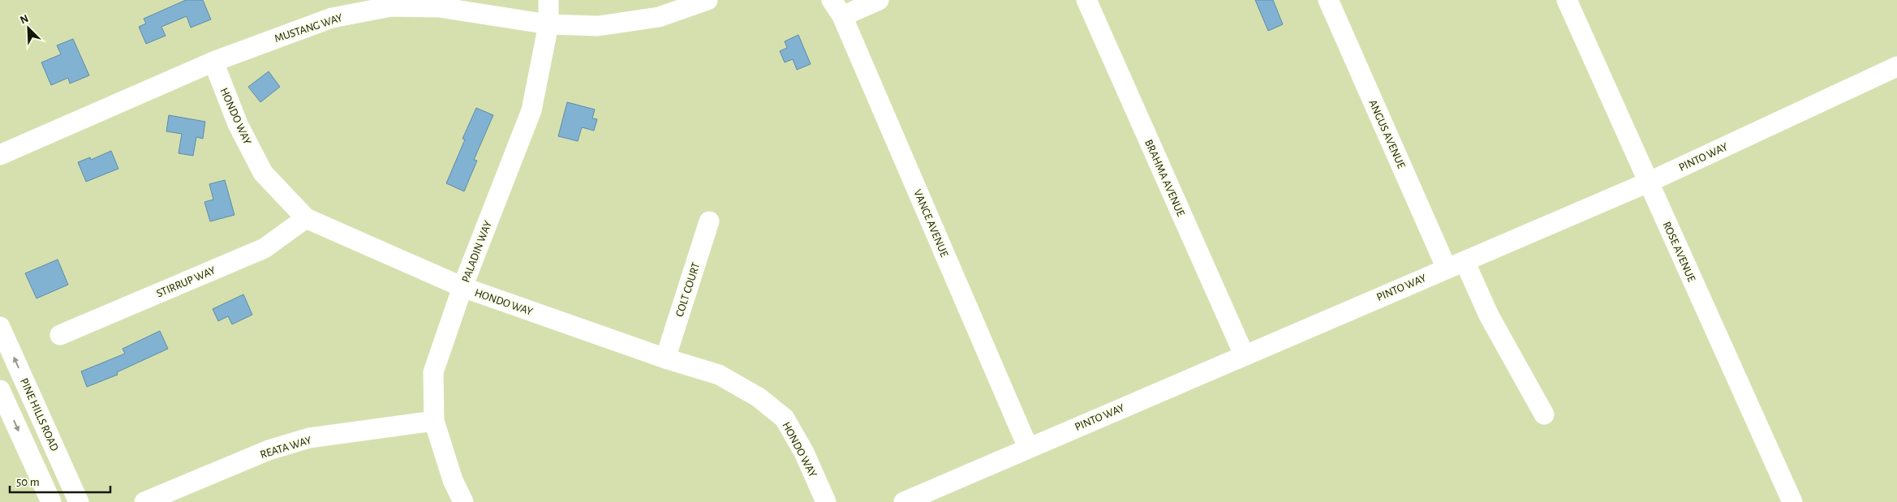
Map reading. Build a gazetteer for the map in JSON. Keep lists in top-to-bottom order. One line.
{"streets":{"street":["MUSTANG WAY","HONDO WAY","ANGUS AVENUE","PINTO WAY","BRAHMA AVENUE","VANCE AVENUE","PALADIN WAY","ROSE AVENUE","STIRRUP WAY","COLT COURT","PINE HILLS ROAD","REATA WAY"]},"crossings":[["MUSTANG WAY","HONDO WAY"],["MUSTANG WAY","PALADIN WAY"],["HONDO WAY","PALADIN WAY"],["HONDO WAY","STIRRUP WAY"],["HONDO WAY","COLT COURT"],["ANGUS AVENUE","PINTO WAY"],["PINTO WAY","BRAHMA AVENUE"],["PINTO WAY","VANCE AVENUE"],["PINTO WAY","ROSE AVENUE"],["PALADIN WAY","REATA WAY"]],"scale_bar":"50 m","north":"top left"}
